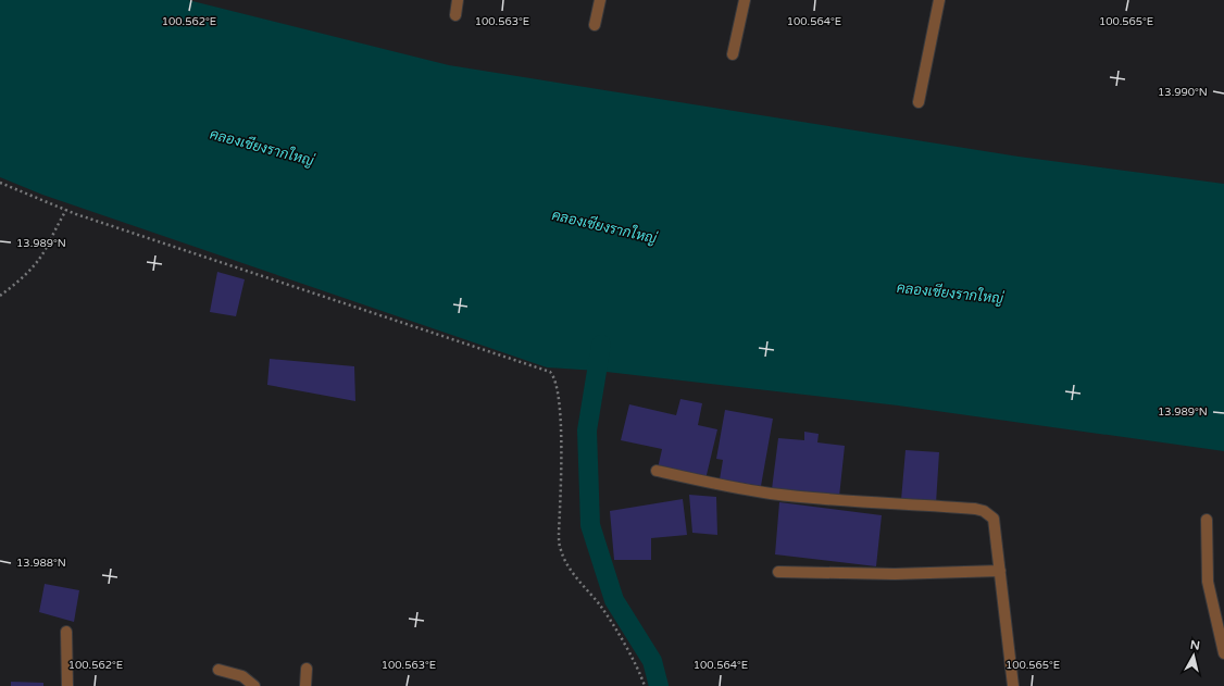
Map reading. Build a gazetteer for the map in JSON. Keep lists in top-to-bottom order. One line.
{"water":["คลองเชียงรากใหญ่"],"north":"top","coordinates":["100.562°E","100.563°E","100.564°E","100.565°E","13.990°N","13.989°N","13.988°N"]}
